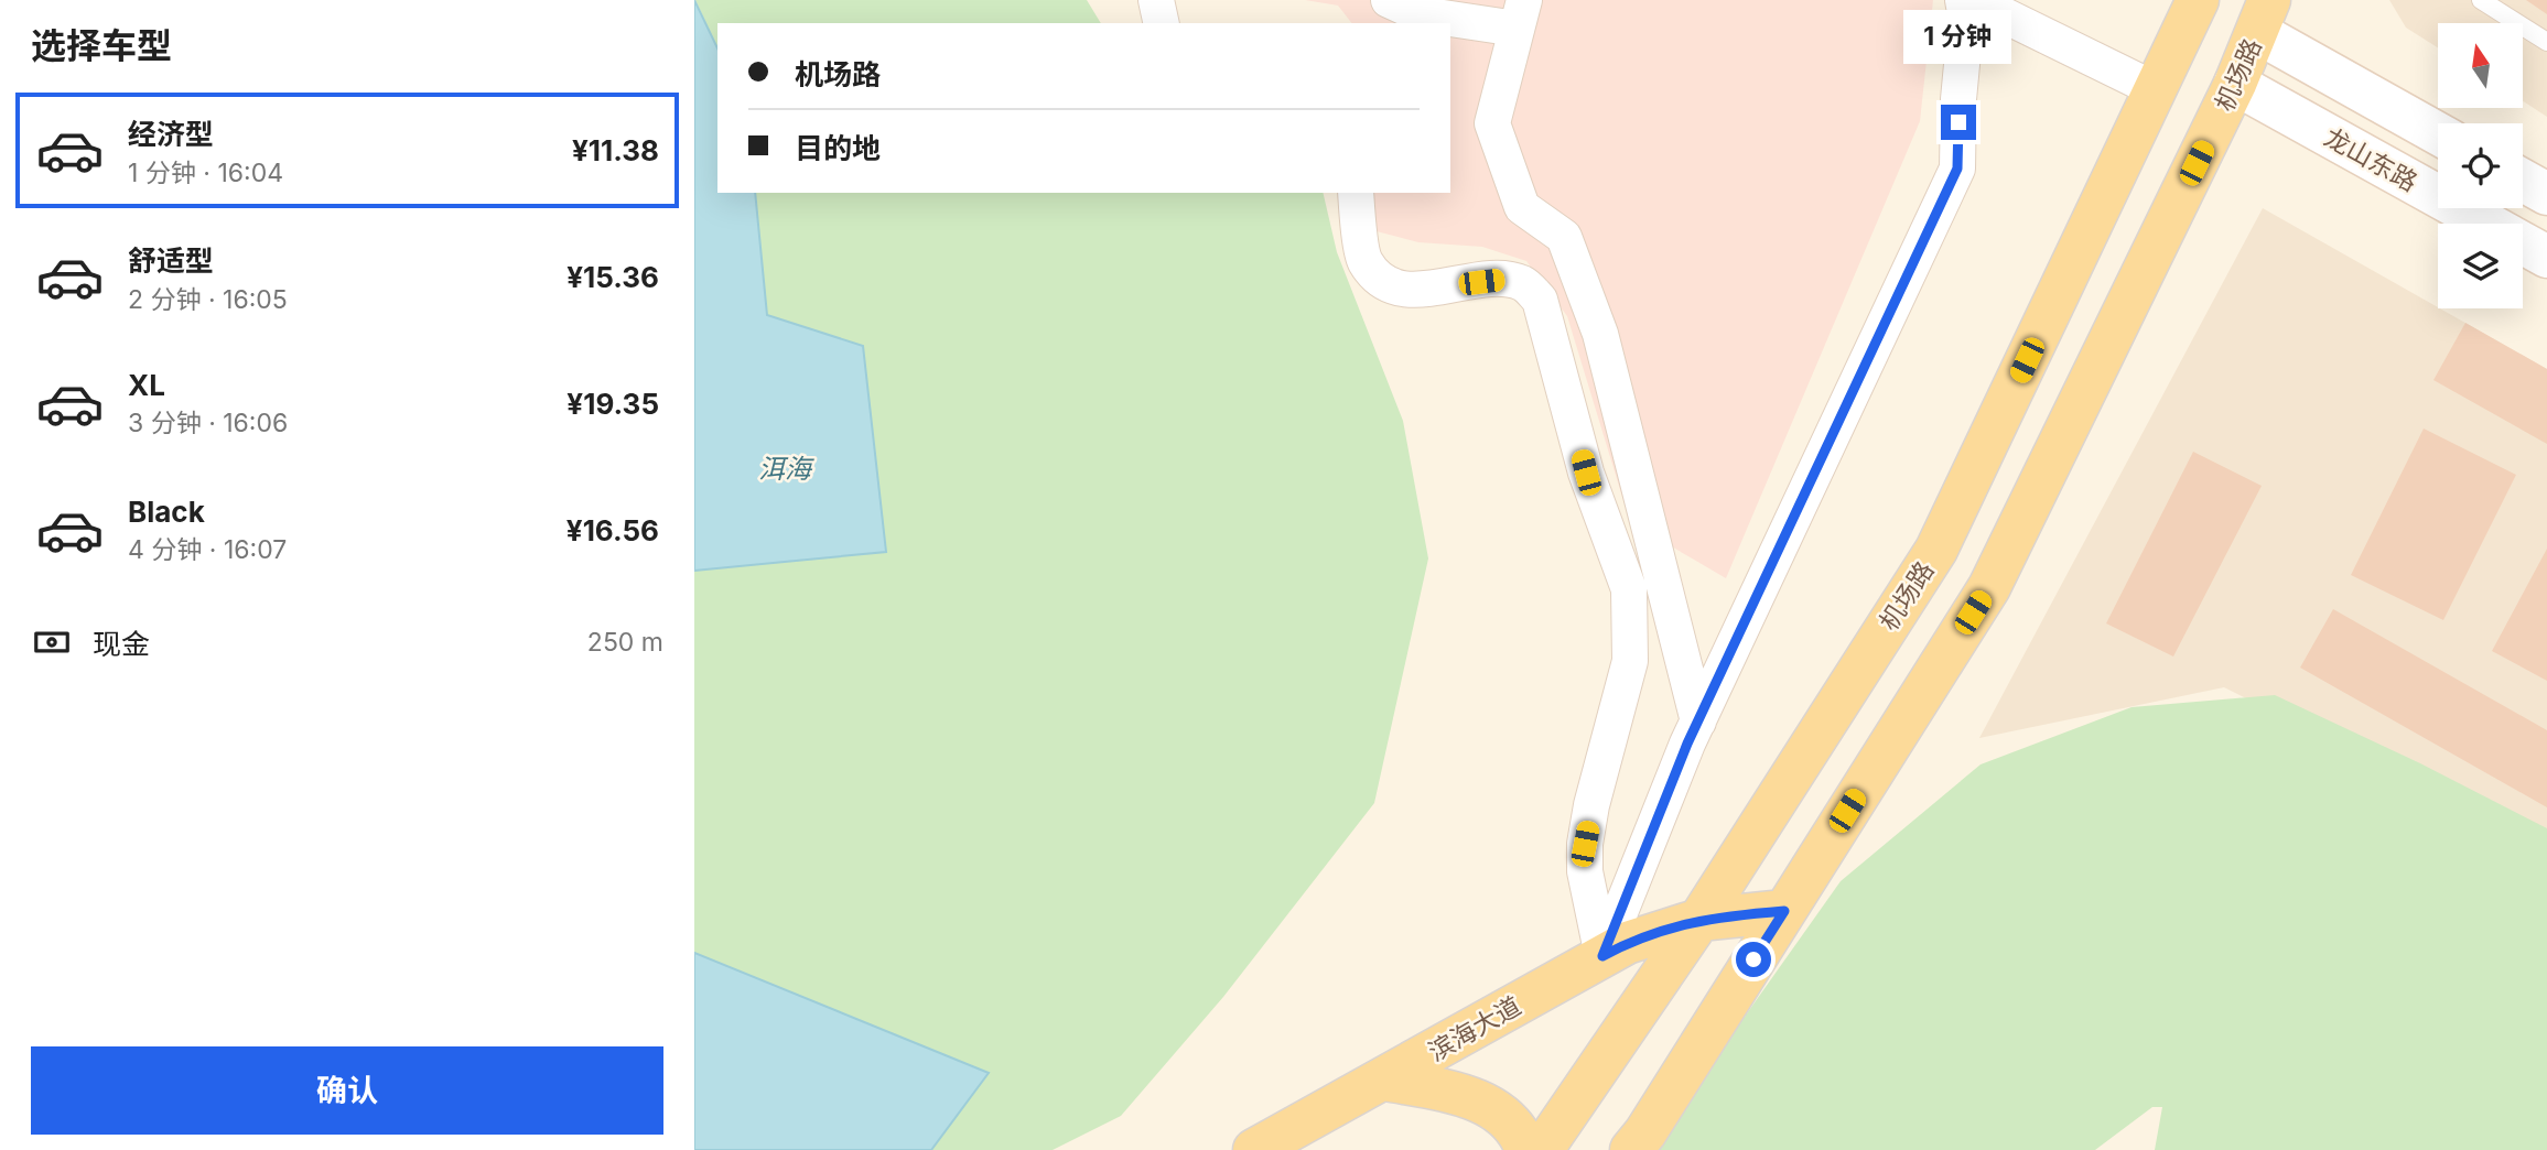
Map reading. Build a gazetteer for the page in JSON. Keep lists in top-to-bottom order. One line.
{"streets":{"main road":["机场路","龙山东路","滨海大道"]},"crossings":[["机场路","龙山东路"],["机场路","滨海大道"]],"water":["洱海"],"north":"top","page":{"heading":"选择车型","bubble":"1 分钟","banner":["机场路","目的地"],"list":[{"name":"经济型","note":"1 分钟 · 16:04","value":"¥11.38"},{"name":"舒适型","note":"2 分钟 · 16:05","value":"¥15.36"},{"name":"XL","note":"3 分钟 · 16:06","value":"¥19.35"},{"name":"Black","note":"4 分钟 · 16:07","value":"¥16.56"}],"pay":["现金","250 m"],"buttons":"确认"}}
